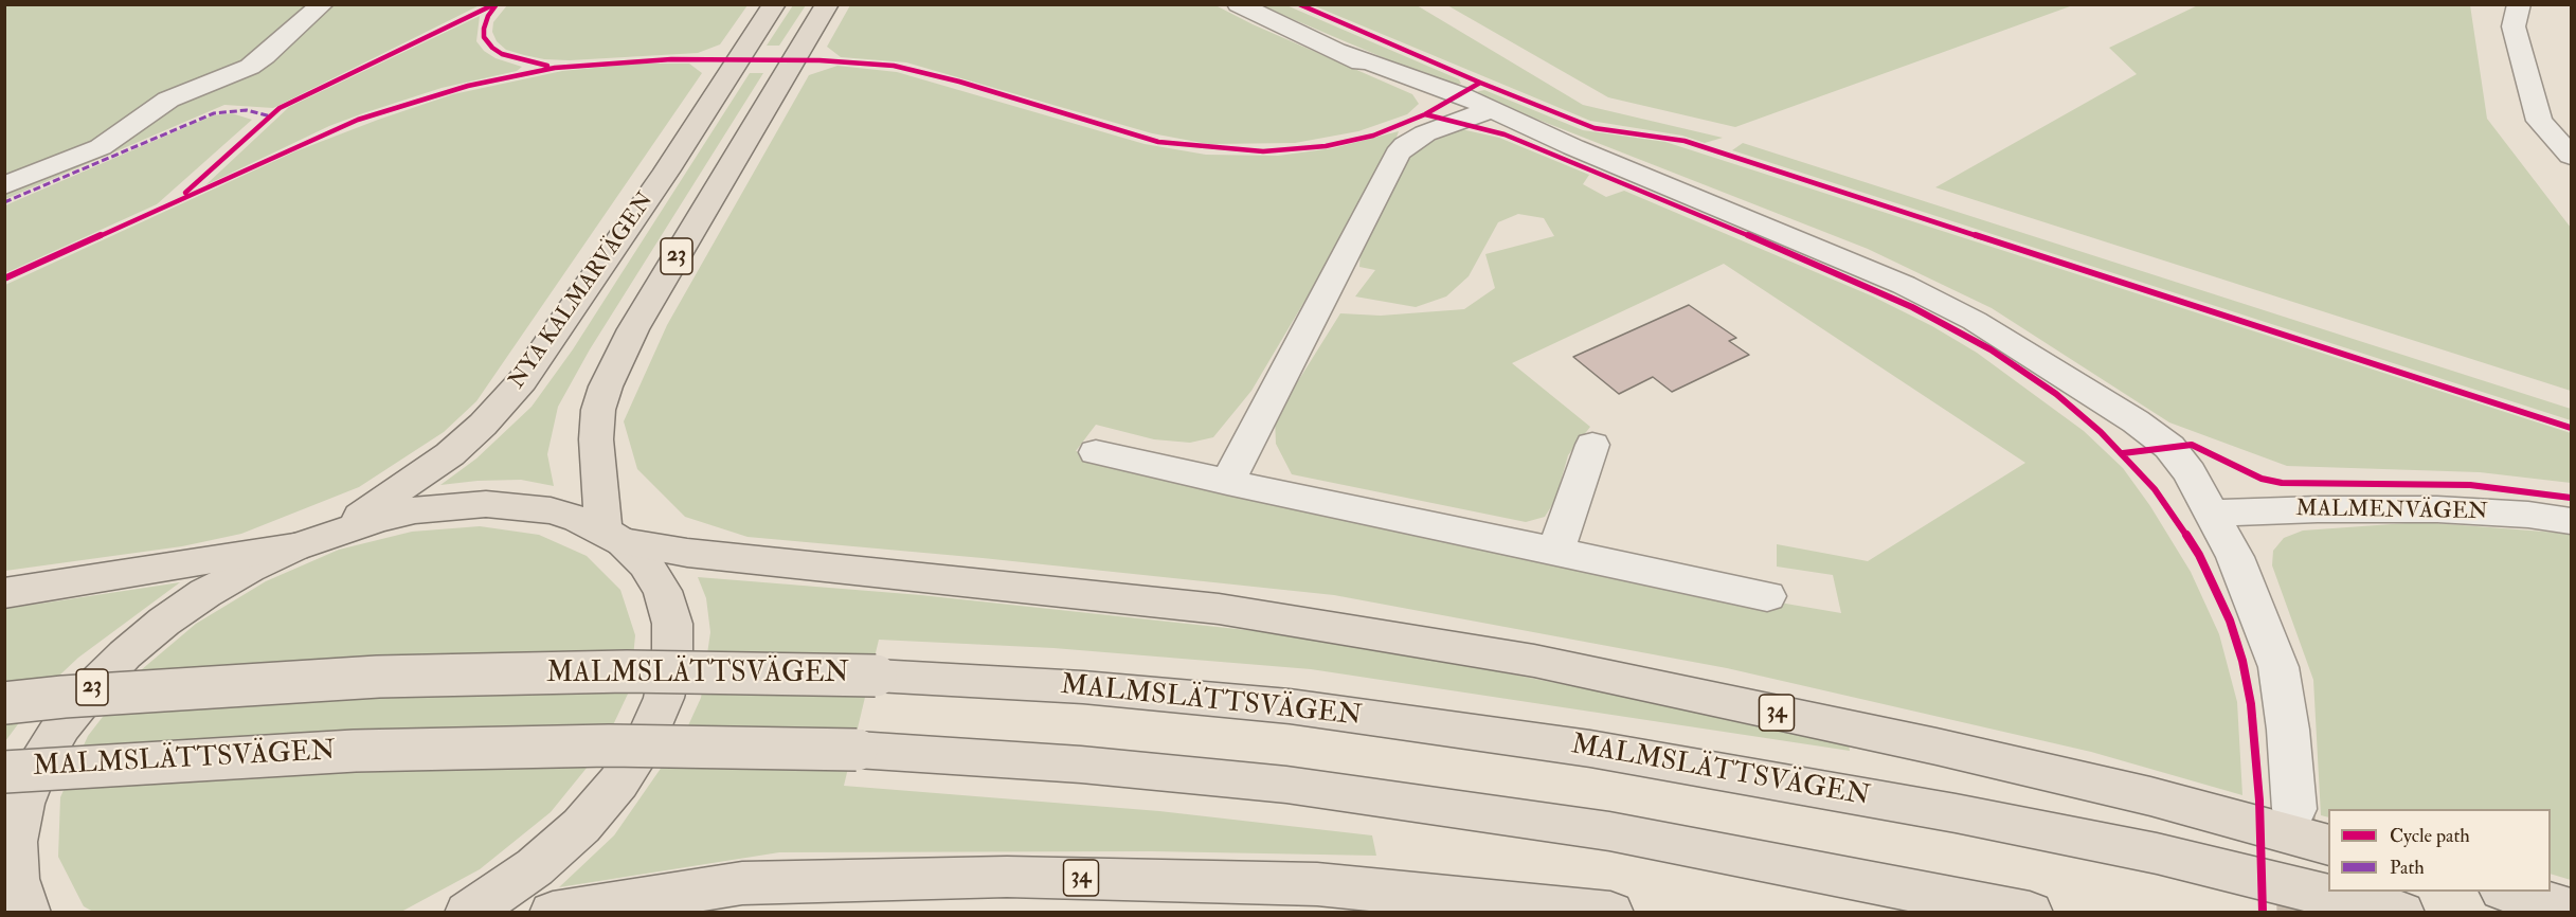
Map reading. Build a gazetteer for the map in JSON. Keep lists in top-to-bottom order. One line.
{"streets":{"main road":["23","NYA KALMARVÄGEN","MALMSLÄTTSVÄGEN","34"],"street":["MALMENVÄGEN"]},"crossings":[["23","NYA KALMARVÄGEN"],["23","34"],["NYA KALMARVÄGEN","34"]],"legend":["Cycle path","Path"]}
